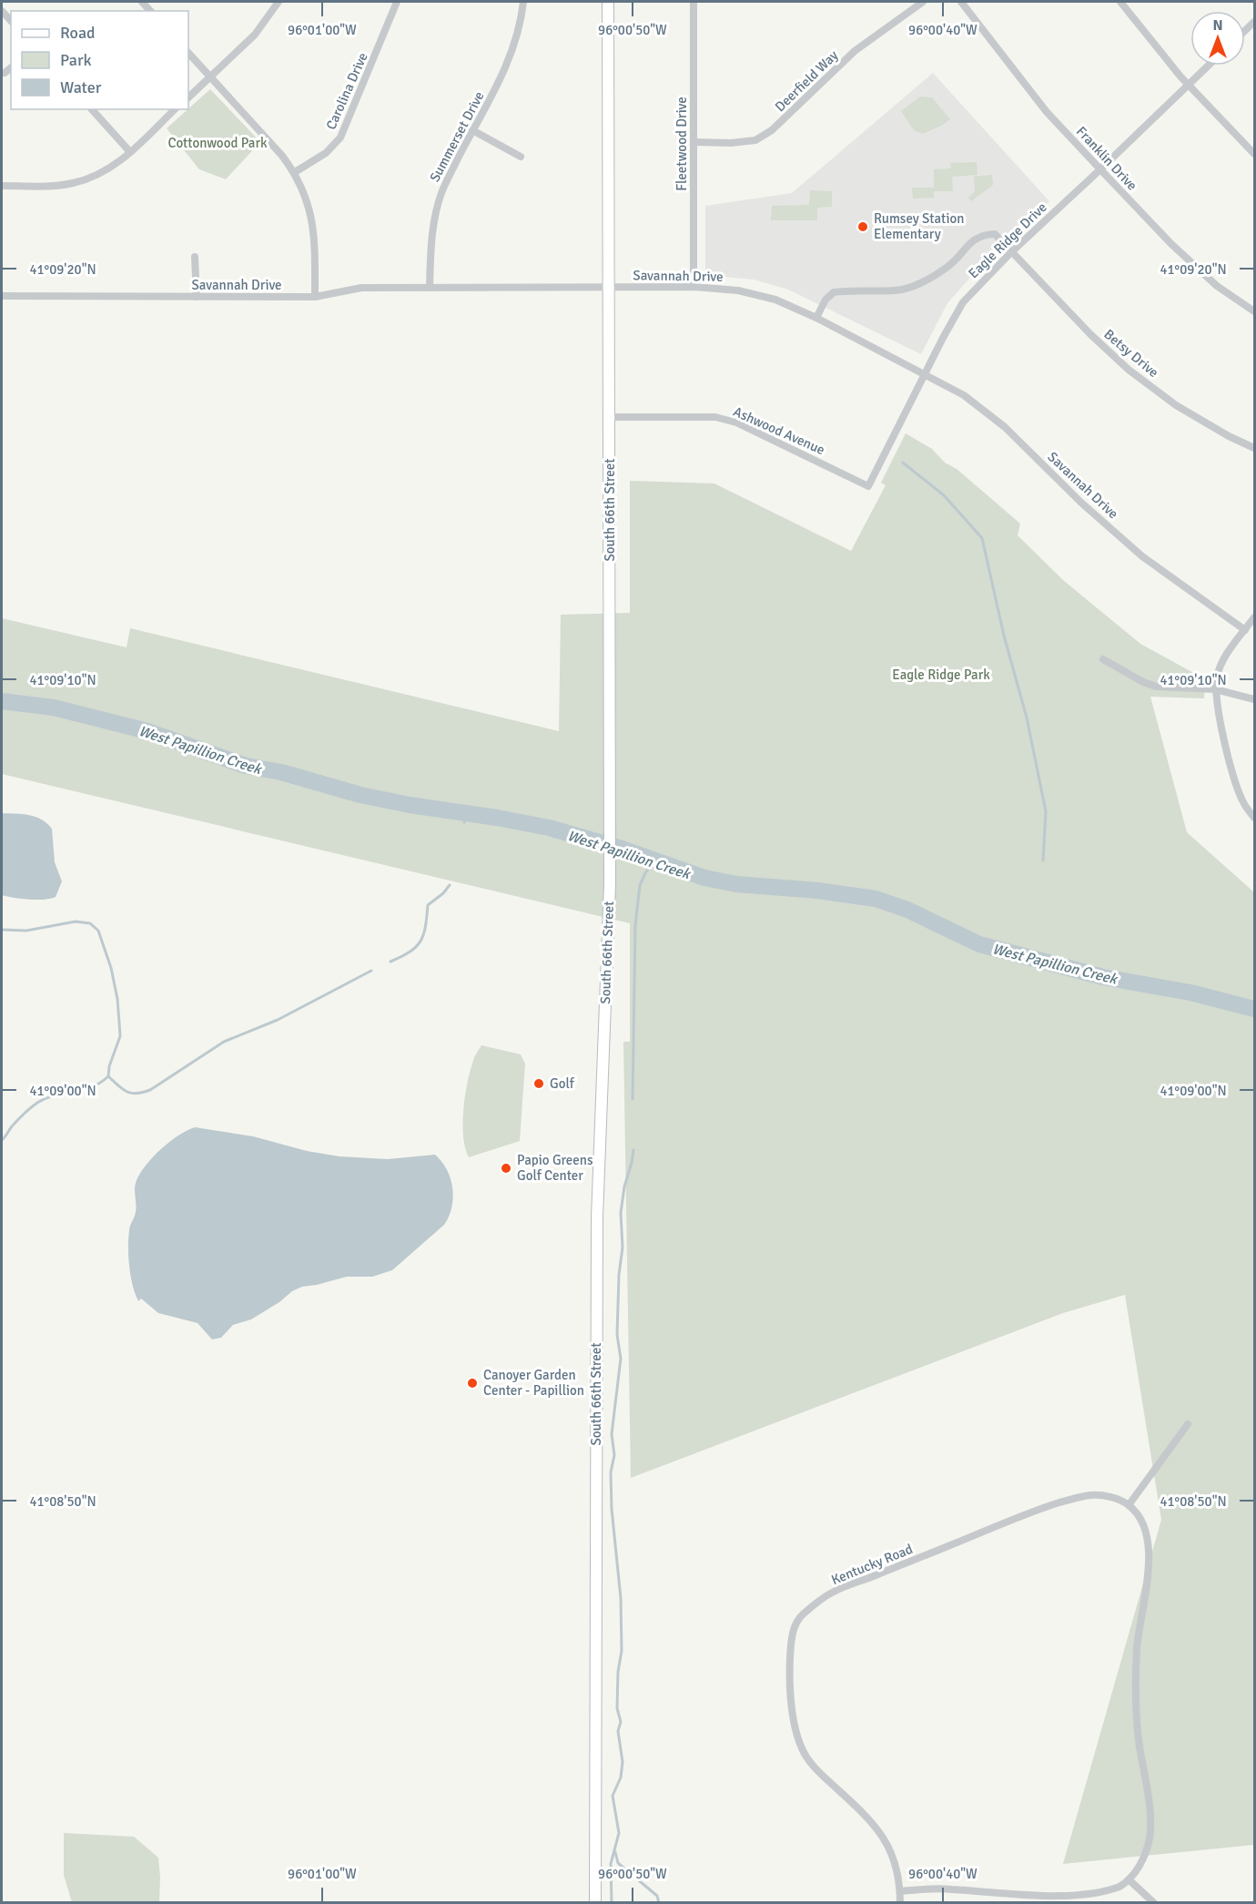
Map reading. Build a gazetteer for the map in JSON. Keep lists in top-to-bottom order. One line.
{"streets":{"street":["Deerfield Way","Carolina Drive","Summerset Drive","Fleetwood Drive","Franklin Drive","Eagle Ridge Drive","Savannah Drive","Betsy Drive","Ashwood Avenue","South 66th Street","Kentucky Road"]},"crossings":[["Deerfield Way","Fleetwood Drive"],["Summerset Drive","Savannah Drive"],["Fleetwood Drive","Savannah Drive"],["Franklin Drive","Eagle Ridge Drive"],["Eagle Ridge Drive","Savannah Drive"],["Eagle Ridge Drive","Betsy Drive"],["Eagle Ridge Drive","Ashwood Avenue"],["Savannah Drive","Betsy Drive"],["Savannah Drive","South 66th Street"],["Ashwood Avenue","South 66th Street"]],"water":["West Papillion Creek"],"parks":["Cottonwood Park","Eagle Ridge Park"],"places":["Rumsey Station Elementary","Golf","Papio Greens Golf Center","Canoyer Garden Center - Papillion"],"legend":["Road","Park","Water"],"north":"top","coordinates":["96°01'00\"W","96°00'50\"W","96°00'40\"W","41°09'20\"N","41°09'10\"N","41°09'00\"N","41°08'50\"N"]}
